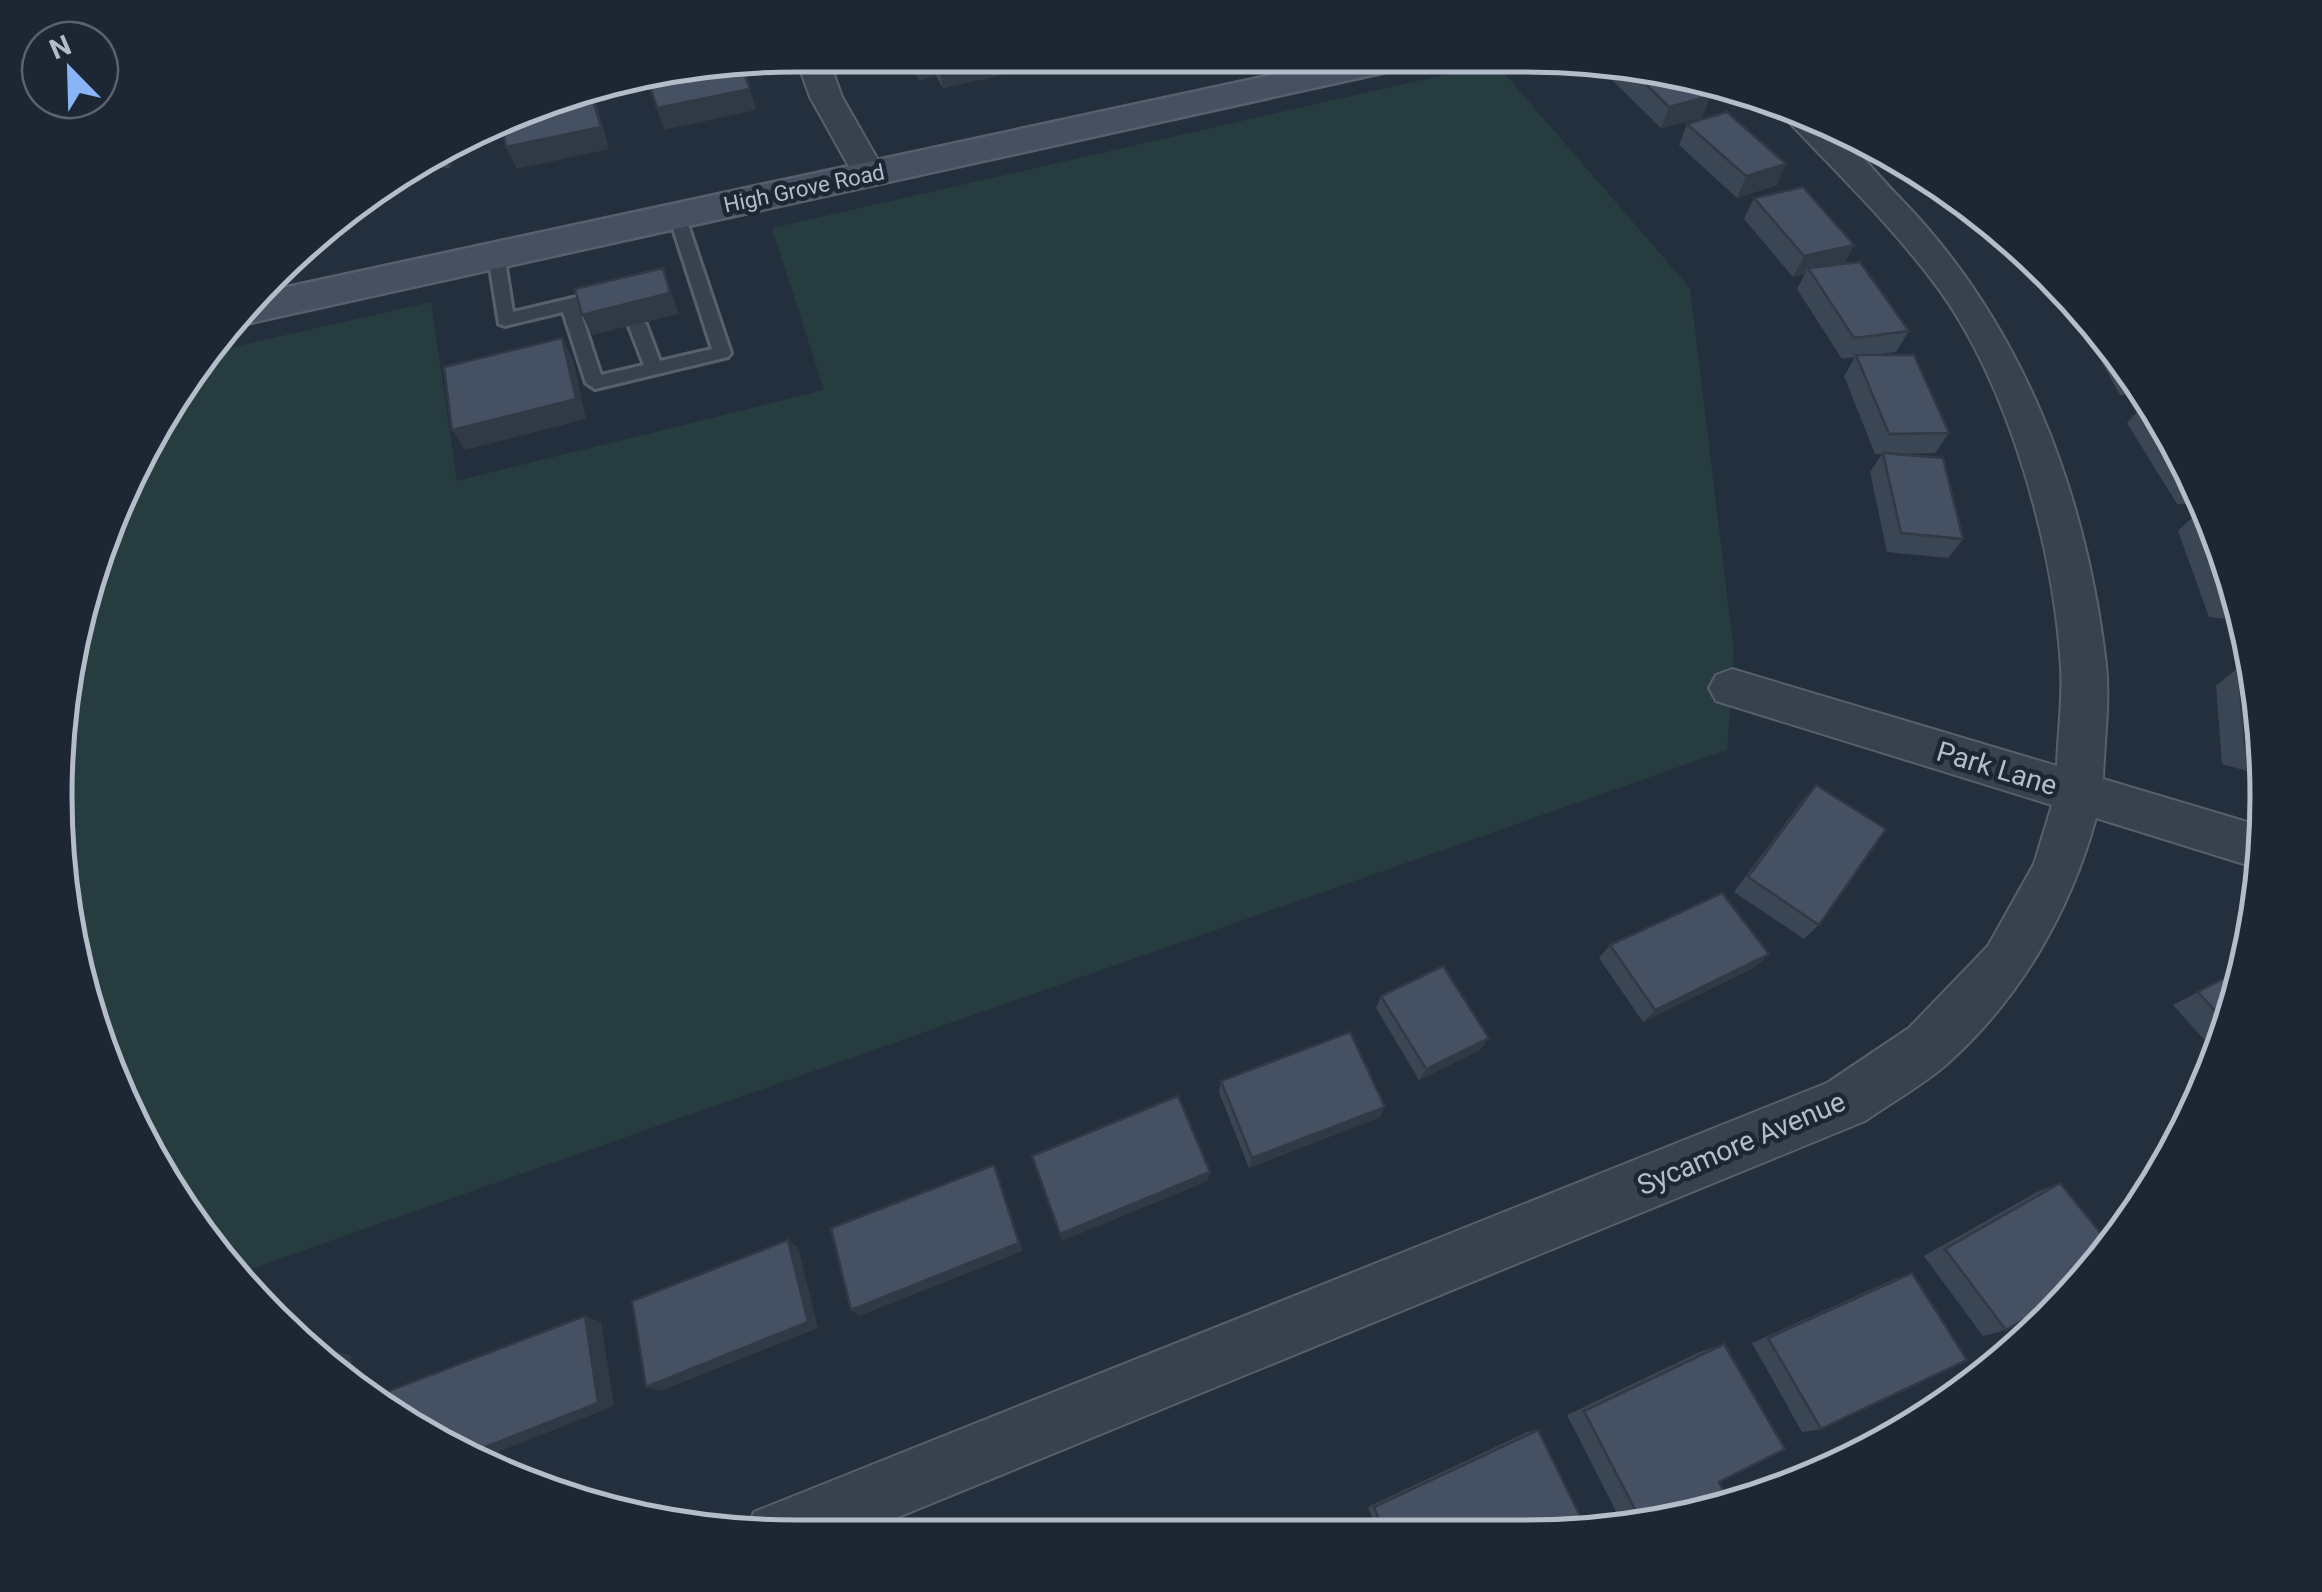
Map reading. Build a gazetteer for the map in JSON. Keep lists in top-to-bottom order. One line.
{"streets":{"main road":["High Grove Road"],"street":["Park Lane","Sycamore Avenue"]},"crossings":[["Park Lane","Sycamore Avenue"]],"north":"top left"}
